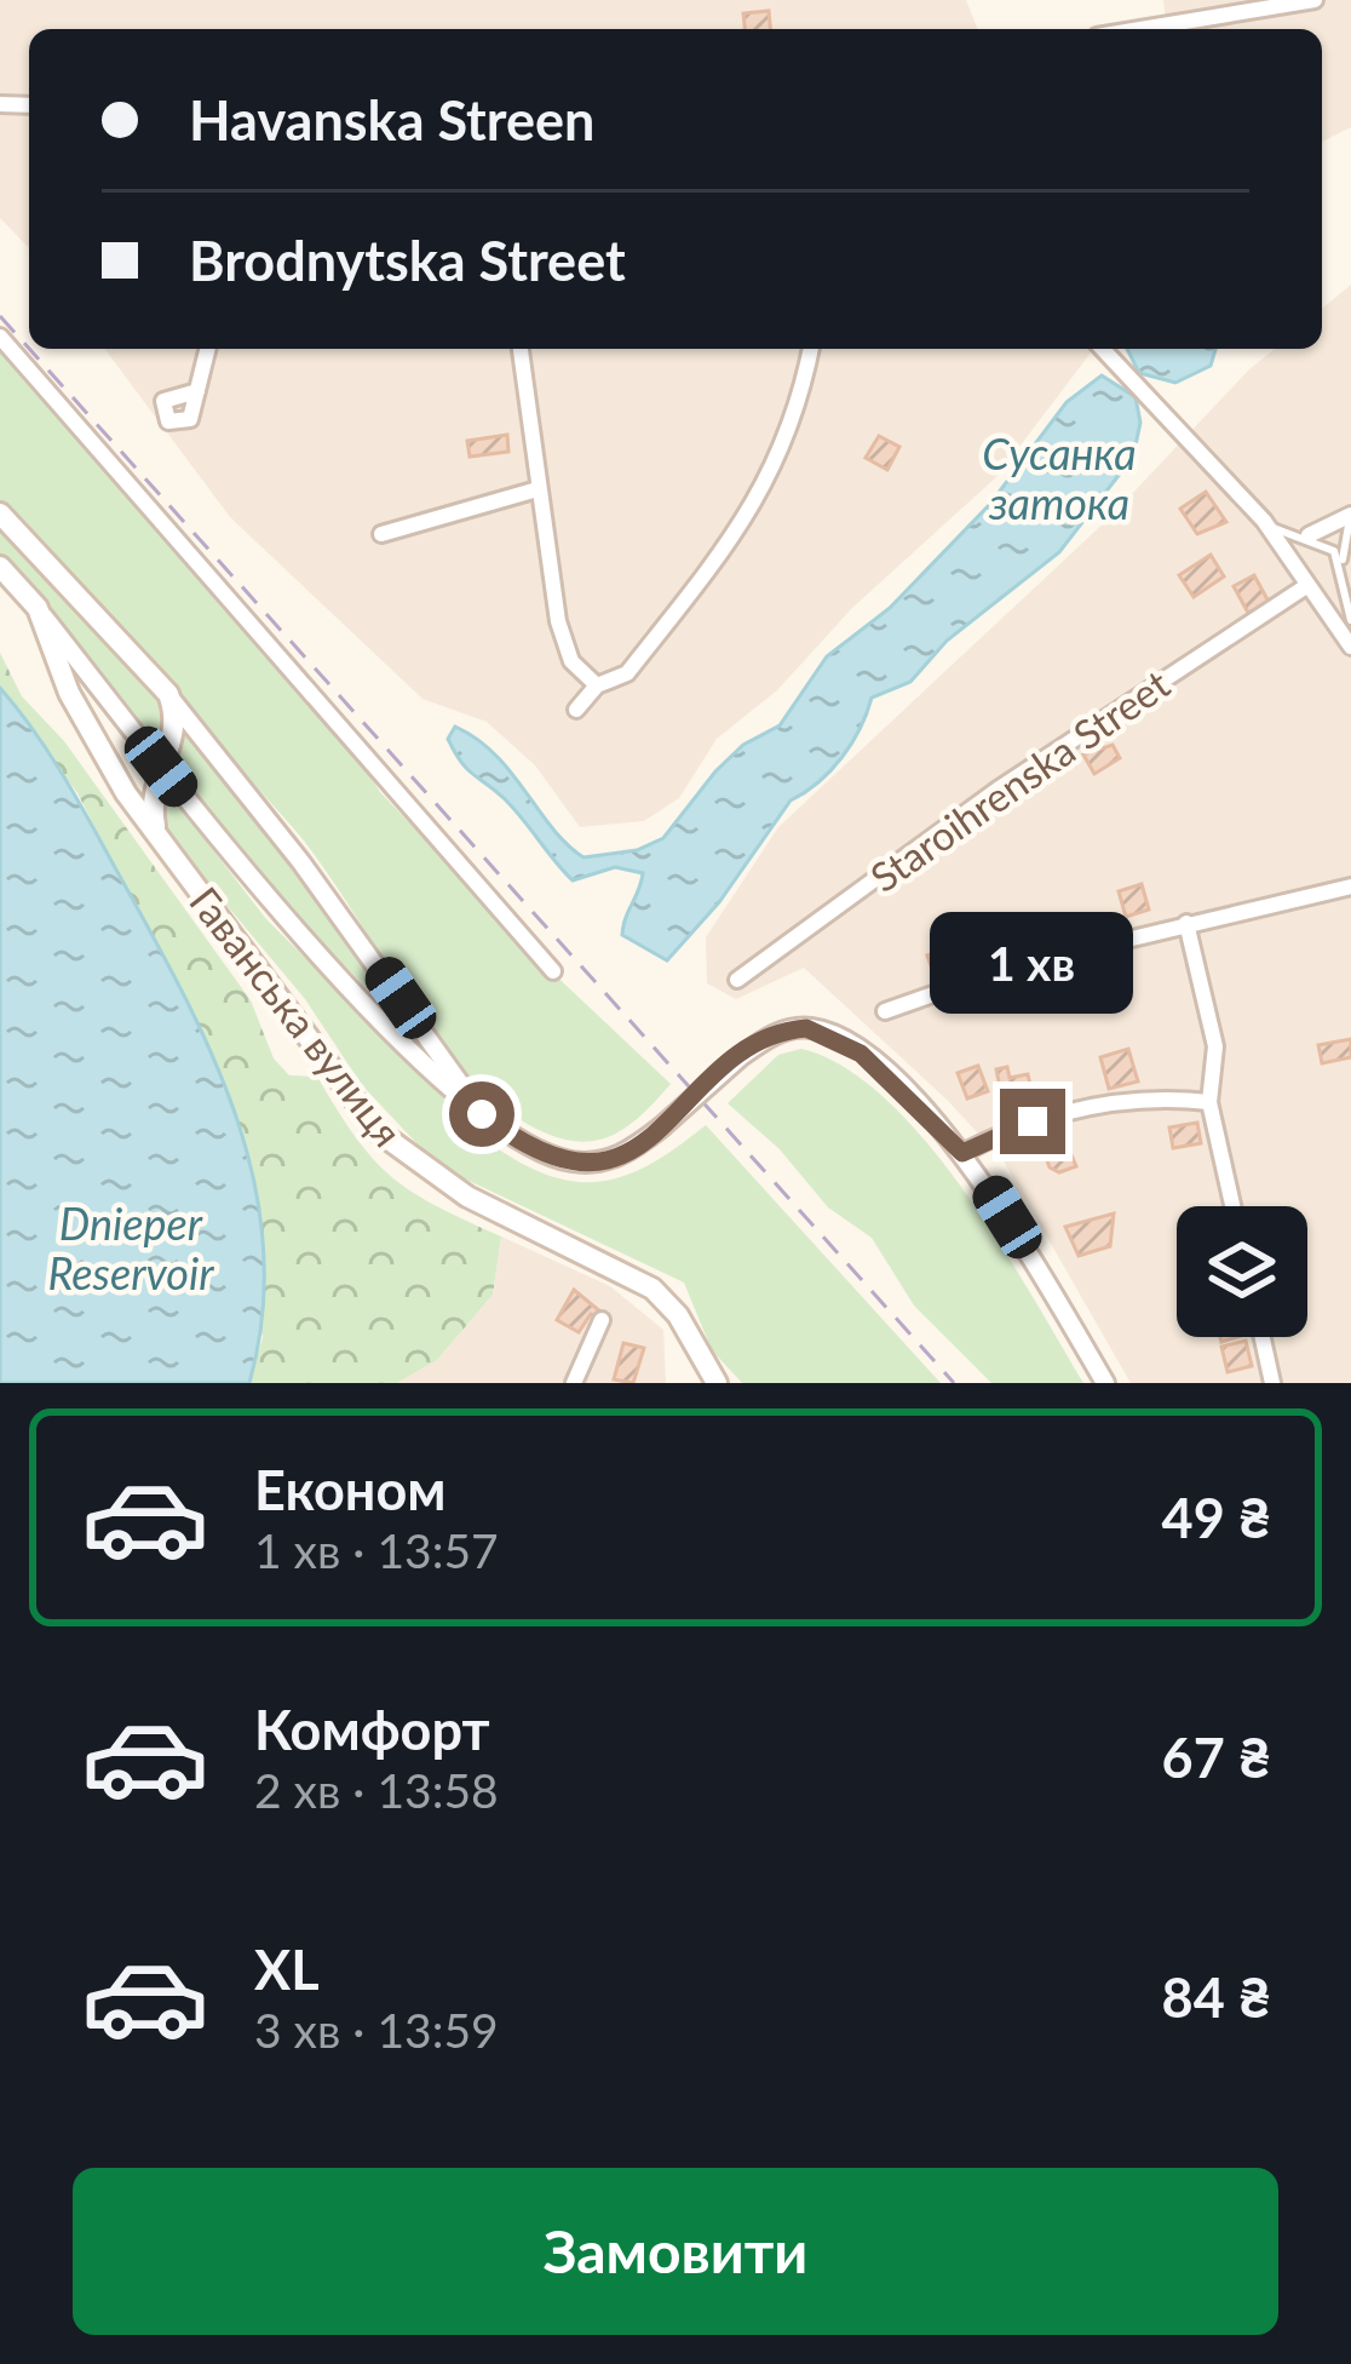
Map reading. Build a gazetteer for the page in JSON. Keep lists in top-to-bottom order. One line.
{"streets":{"main road":["Гаванська вулиця"],"street":["Staroihrenska Street"]},"water":["Сусанка затока","Dnieper Reservoir"],"page":{"banner":["Havanska Streen","Brodnytska Street"],"bubble":"1 хв","list":[{"name":"Економ","note":"1 хв · 13:57","value":"49 ₴"},{"name":"Комфорт","note":"2 хв · 13:58","value":"67 ₴"},{"name":"XL","note":"3 хв · 13:59","value":"84 ₴"}],"buttons":"Замовити"}}
